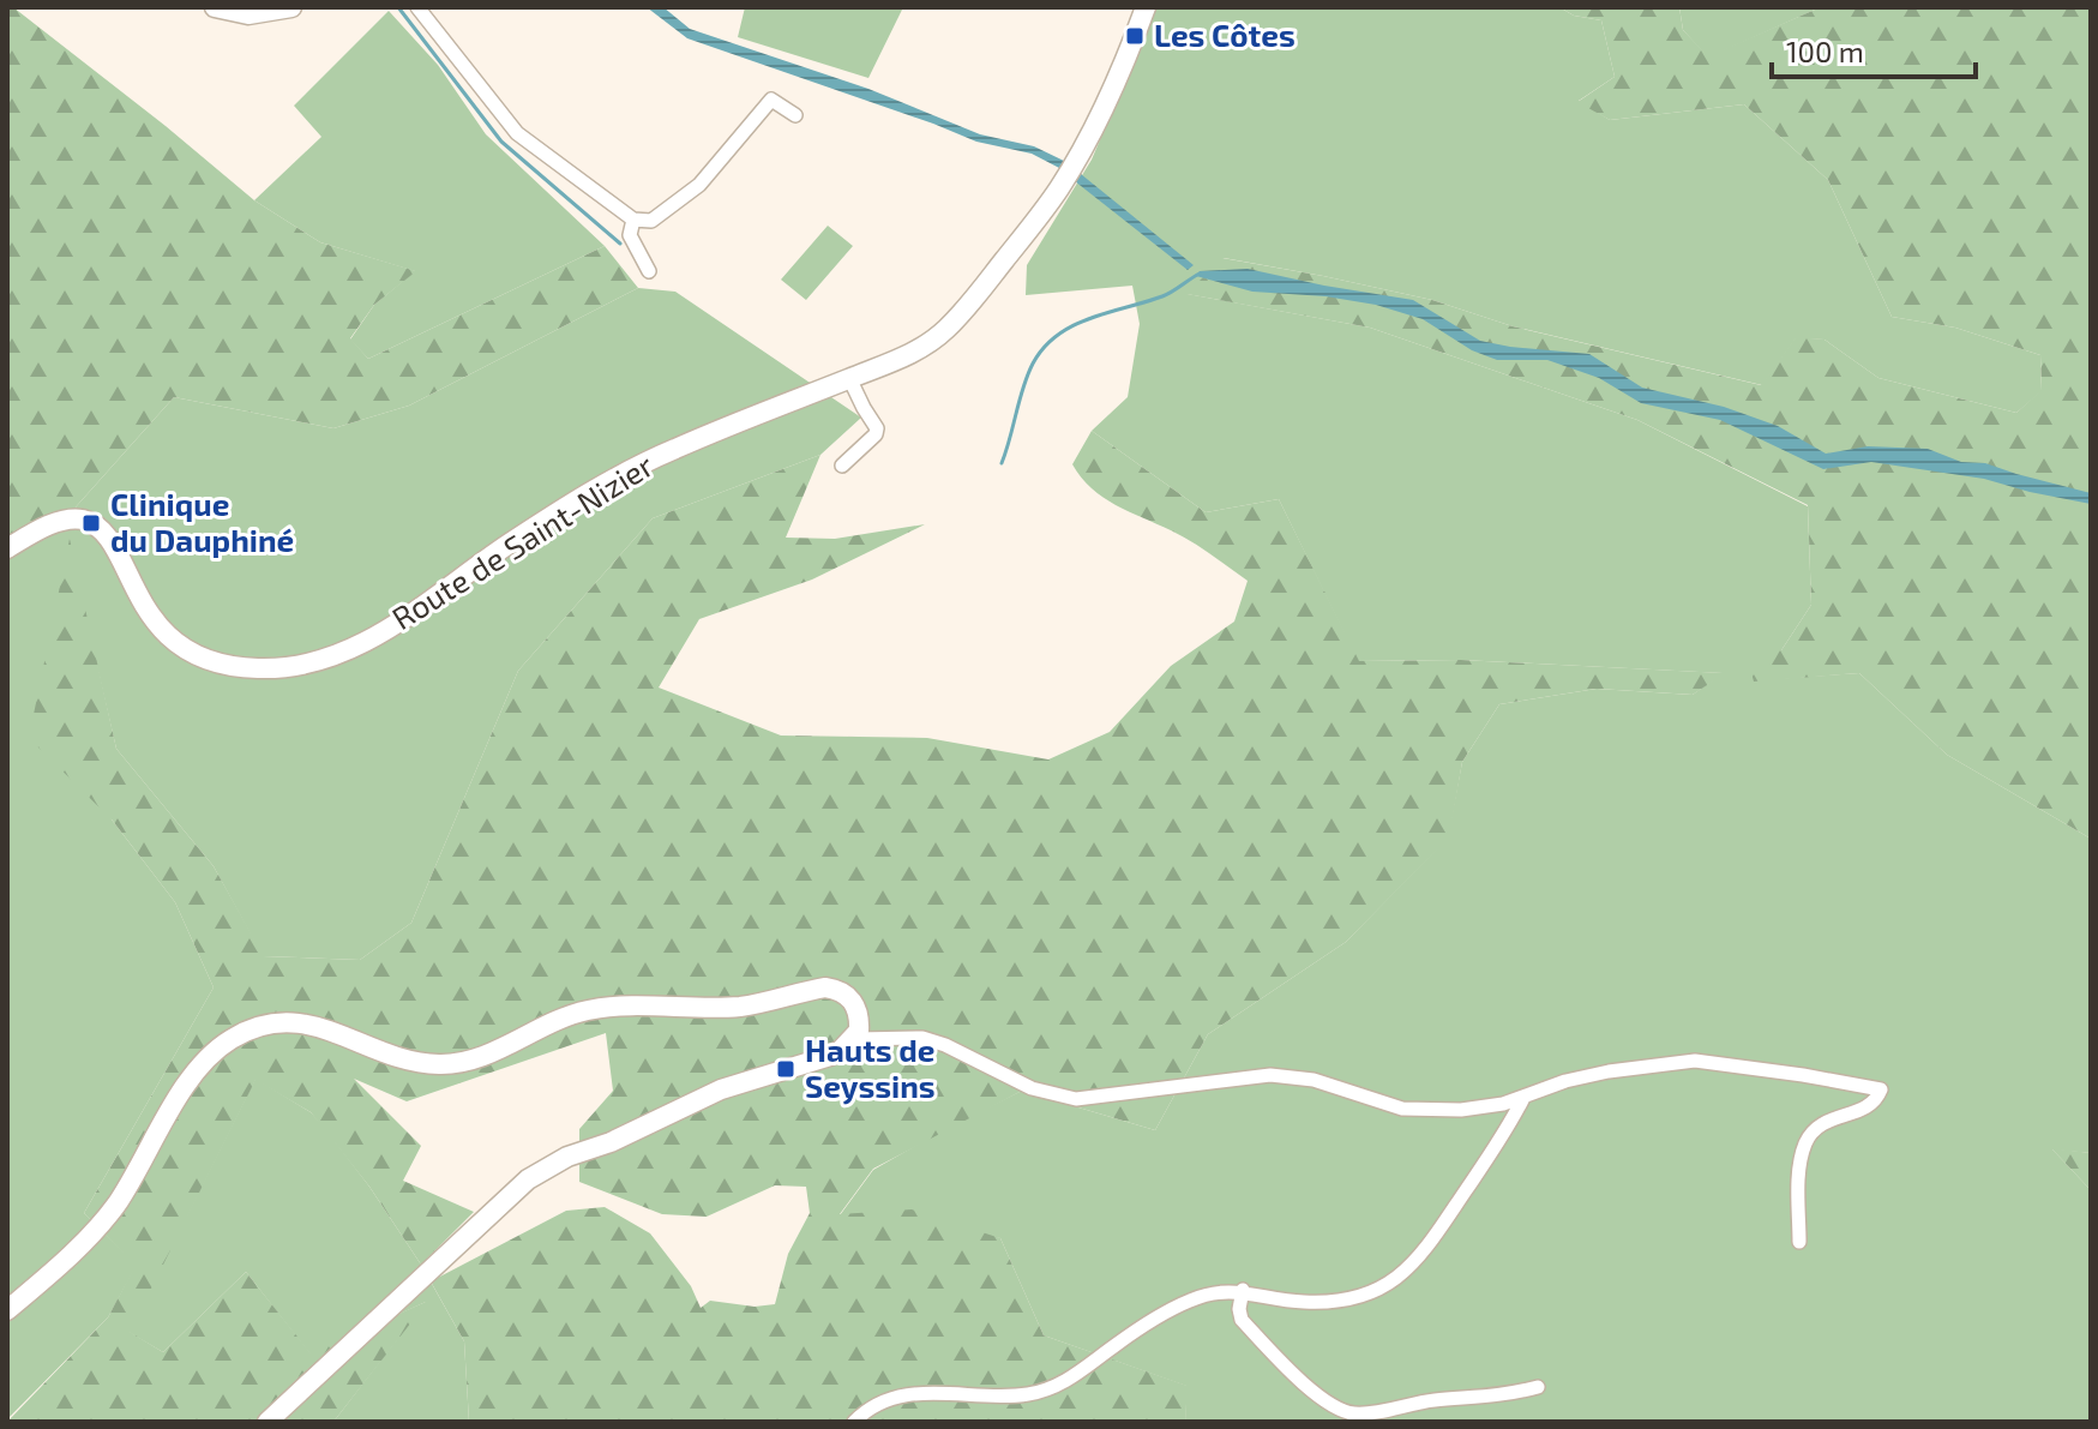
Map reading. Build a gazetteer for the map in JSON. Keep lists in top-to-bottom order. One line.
{"streets":{"main road":["Route de Saint-Nizier"]},"places":{"transit":["Les Côtes","Clinique du Dauphiné","Hauts de Seyssins"]},"scale_bar":"100 m"}
